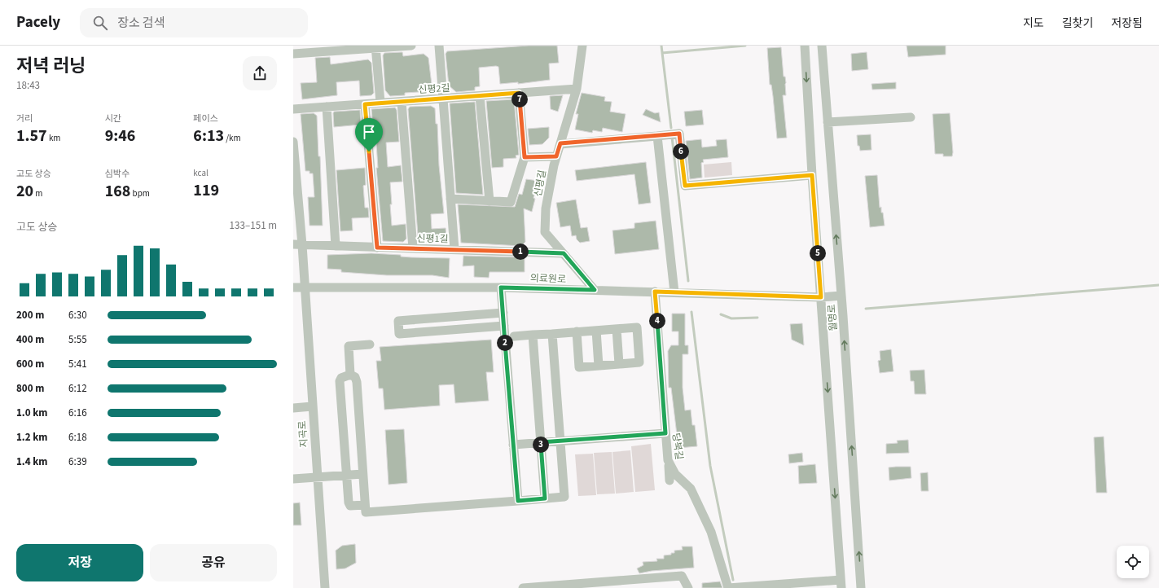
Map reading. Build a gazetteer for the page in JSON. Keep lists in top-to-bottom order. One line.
{"streets":{"street":["신평2길","신평길","신평1길","의료원로","월명로","지곡로","당북길"]},"crossings":[["신평2길","신평길"],["신평길","신평1길"],["신평길","의료원로"],["신평1길","지곡로"],["의료원로","월명로"],["의료원로","지곡로"],["의료원로","당북길"]],"page":{"header":"Pacely","search":"장소 검색","nav":["지도","길찾기","저장됨"],"heading":["저녁 러닝","18:43"],"pins":["7","6","1","5","4","2","3"],"stats":[["거리","1.57 km"],["시간","9:46"],["페이스","6:13 /km"],["고도 상승","20 m"],["심박수","168 bpm"],["kcal","119"]],"chart":["고도 상승","133–151 m"],"list":[{"name":"200 m","note":"6:30"},{"name":"400 m","note":"5:55"},{"name":"600 m","note":"5:41"},{"name":"800 m","note":"6:12"},{"name":"1.0 km","note":"6:16"},{"name":"1.2 km","note":"6:18"},{"name":"1.4 km","note":"6:39"}],"buttons":["저장","공유"]}}
